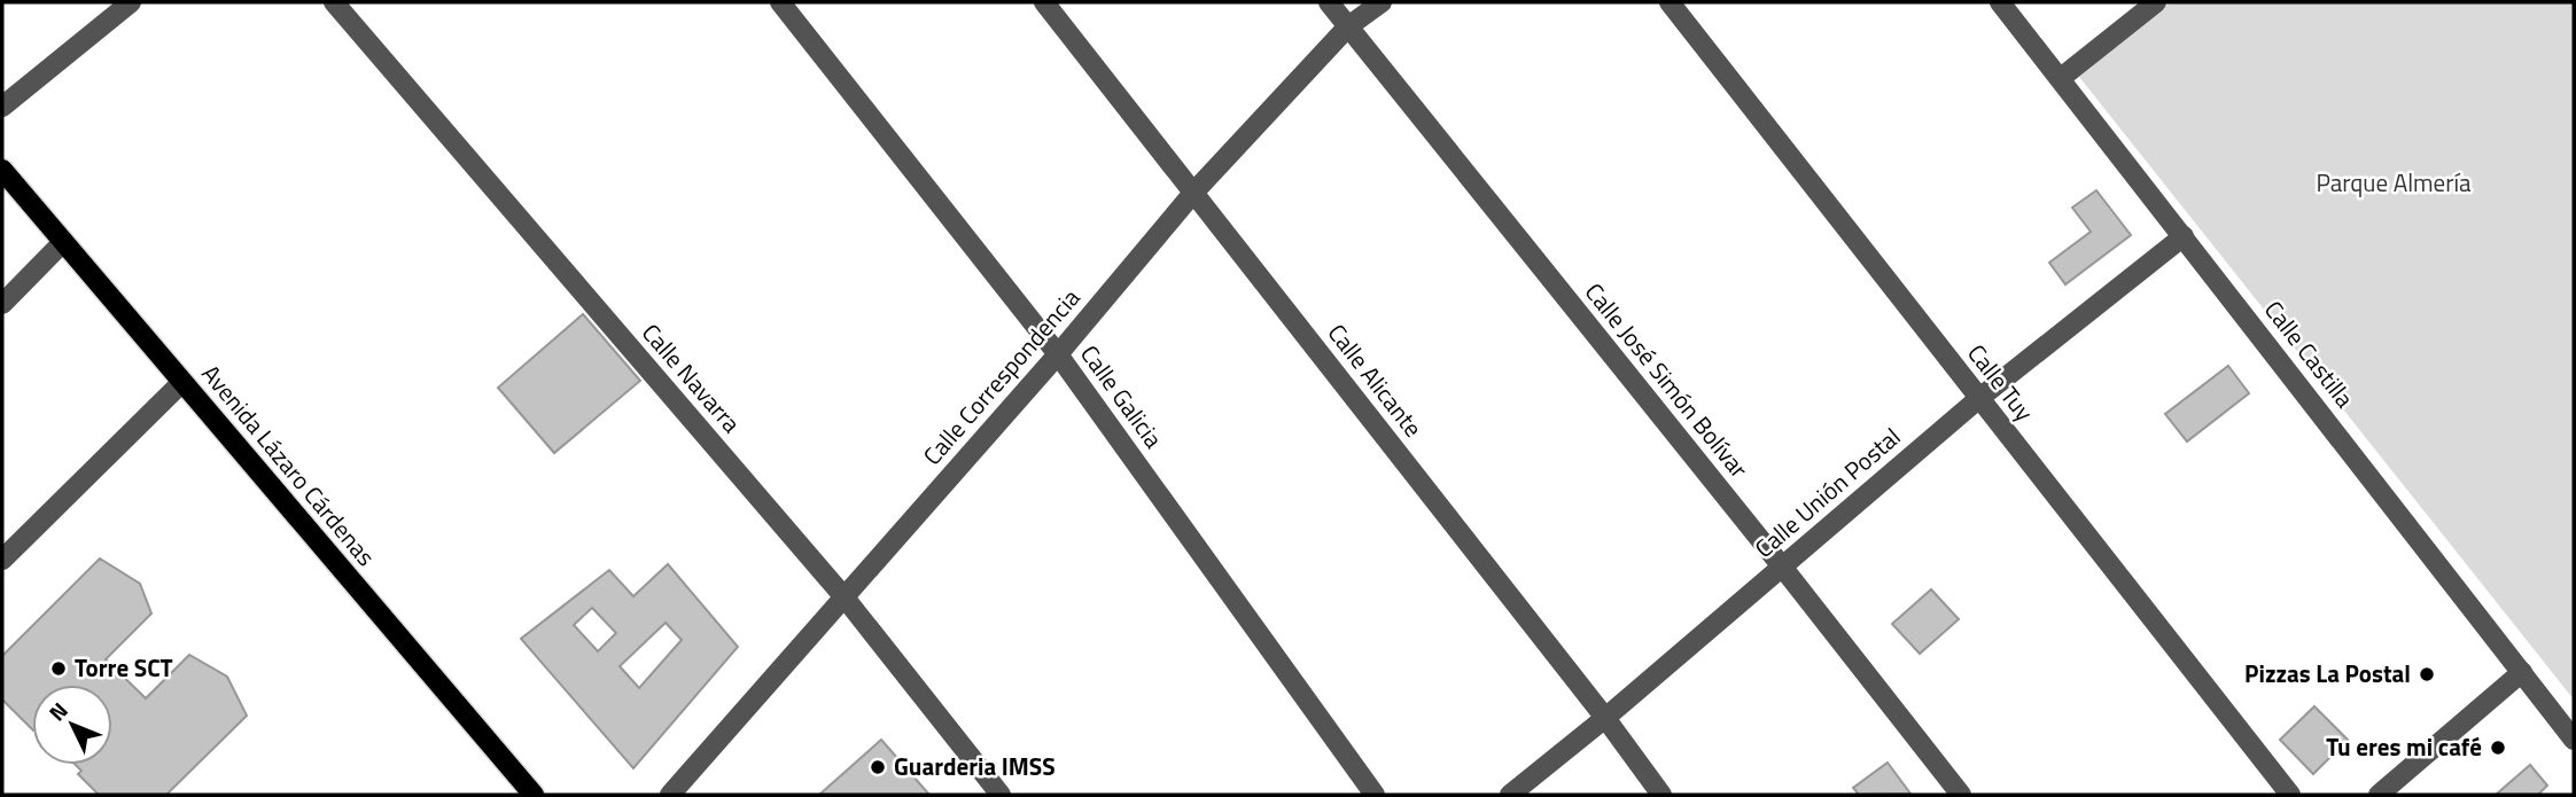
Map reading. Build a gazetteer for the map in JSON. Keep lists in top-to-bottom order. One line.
{"streets":{"main road":["Avenida Lázaro Cárdenas"],"street":["Calle Castilla","Calle Correspondencia","Calle Navarra","Calle Alicante","Calle José Simón Bolívar","Calle Tuy","Calle Galicia","Calle Unión Postal"]},"crossings":[["Calle Castilla","Calle Unión Postal"],["Calle Correspondencia","Calle Navarra"],["Calle Correspondencia","Calle Alicante"],["Calle Correspondencia","Calle José Simón Bolívar"],["Calle Correspondencia","Calle Galicia"],["Calle Alicante","Calle Unión Postal"],["Calle José Simón Bolívar","Calle Unión Postal"],["Calle Tuy","Calle Unión Postal"]],"parks":["Parque Almería"],"places":["Torre SCT","Pizzas La Postal","Tu eres mi café","Guarderia IMSS"],"north":"top left"}
